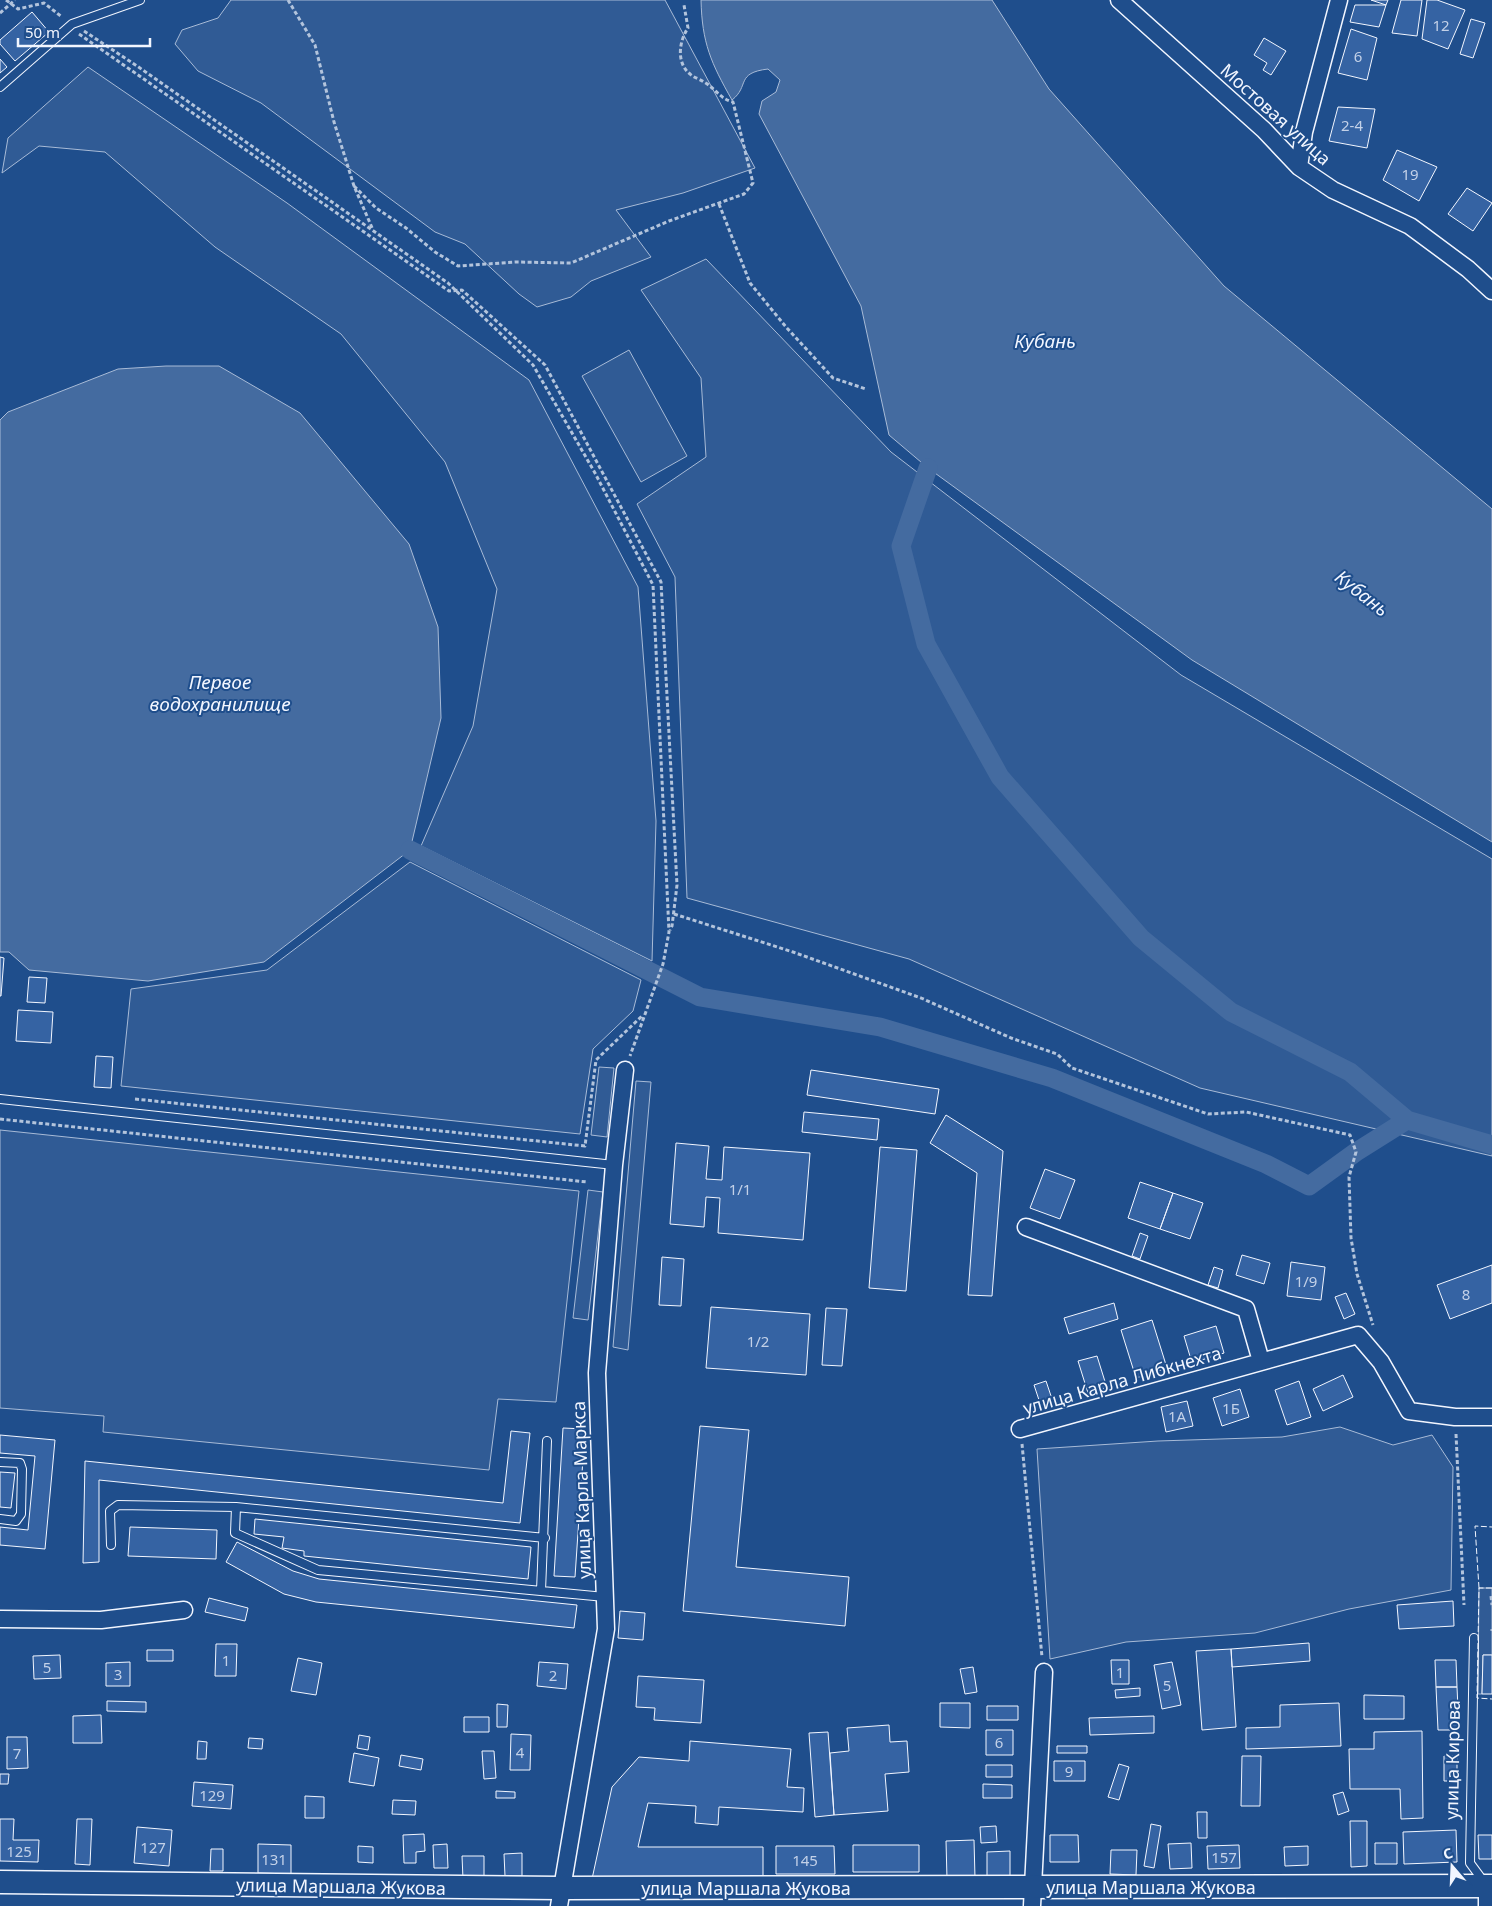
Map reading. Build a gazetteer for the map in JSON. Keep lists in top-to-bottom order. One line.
{"streets":{"main road":["улица Маршала Жукова"],"street":["Мостовая улица","улица Карла Либкнехта","улица Карла Маркса"],"lane":["улица Кирова"]},"crossings":[["улица Карла Маркса","улица Маршала Жукова"],["улица Кирова","улица Маршала Жукова"]],"water":["Кубань","Первое водохранилище"],"house_numbers":["12","6","2-4","19","1/1","1/9","8","1/2","1Б","1А","1","5","1","3","2","5","6","4","7","9","129","127","125","157","131","145"],"scale_bar":"50 m","north":"top"}
